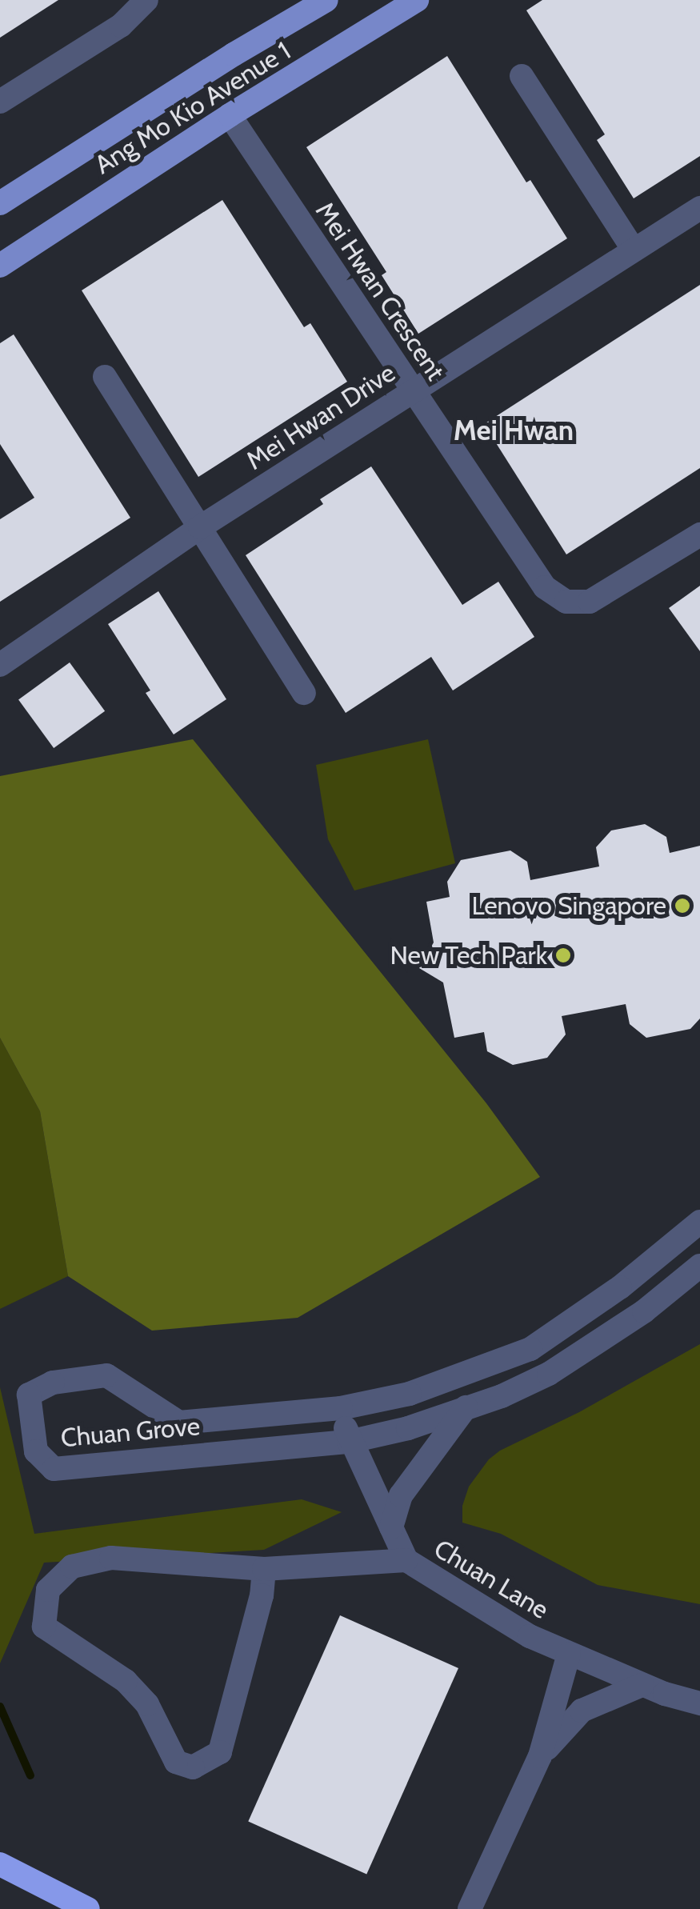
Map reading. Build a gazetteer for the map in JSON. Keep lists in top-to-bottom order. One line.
{"streets":{"main road":["Ang Mo Kio Avenue 1"],"street":["Mei Hwan Crescent","Mei Hwan Drive","Chuan Grove","Chuan Lane"]},"crossings":[["Ang Mo Kio Avenue 1","Mei Hwan Crescent"],["Mei Hwan Crescent","Mei Hwan Drive"],["Chuan Grove","Chuan Lane"]],"districts":["Mei Hwan"],"places":["Lenovo Singapore","New Tech Park"]}
